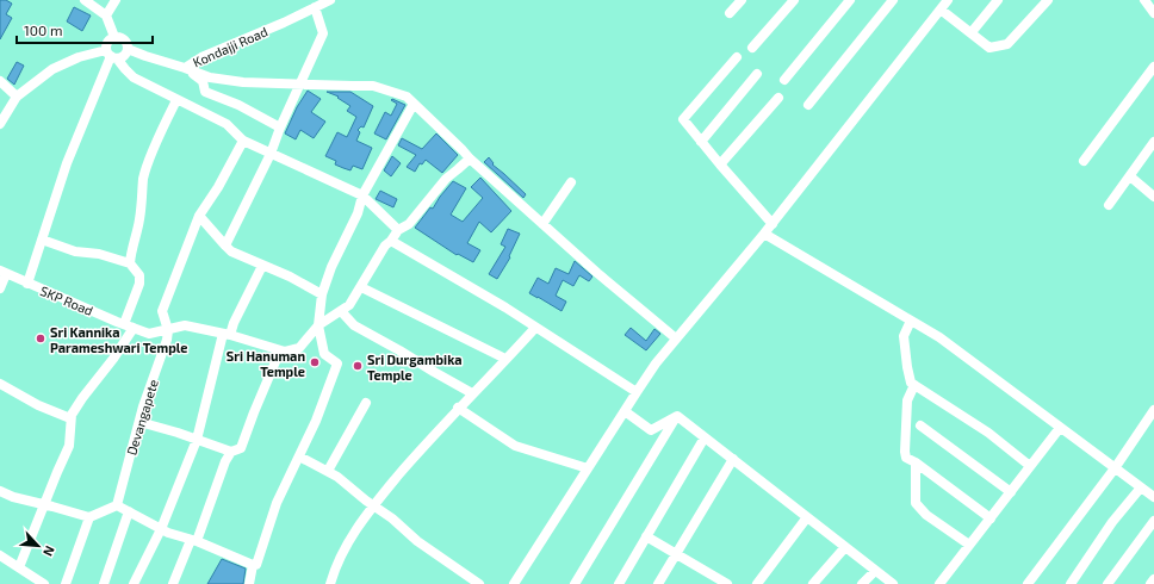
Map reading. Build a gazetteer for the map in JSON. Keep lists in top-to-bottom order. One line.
{"streets":{"street":["Kondajji Road","SKP Road","Devangapete"]},"crossings":[["SKP Road","Devangapete"]],"places":["Sri Kannika Parameshwari Temple","Sri Hanuman Temple","Sri Durgambika Temple"],"scale_bar":"100 m","north":"bottom right"}
